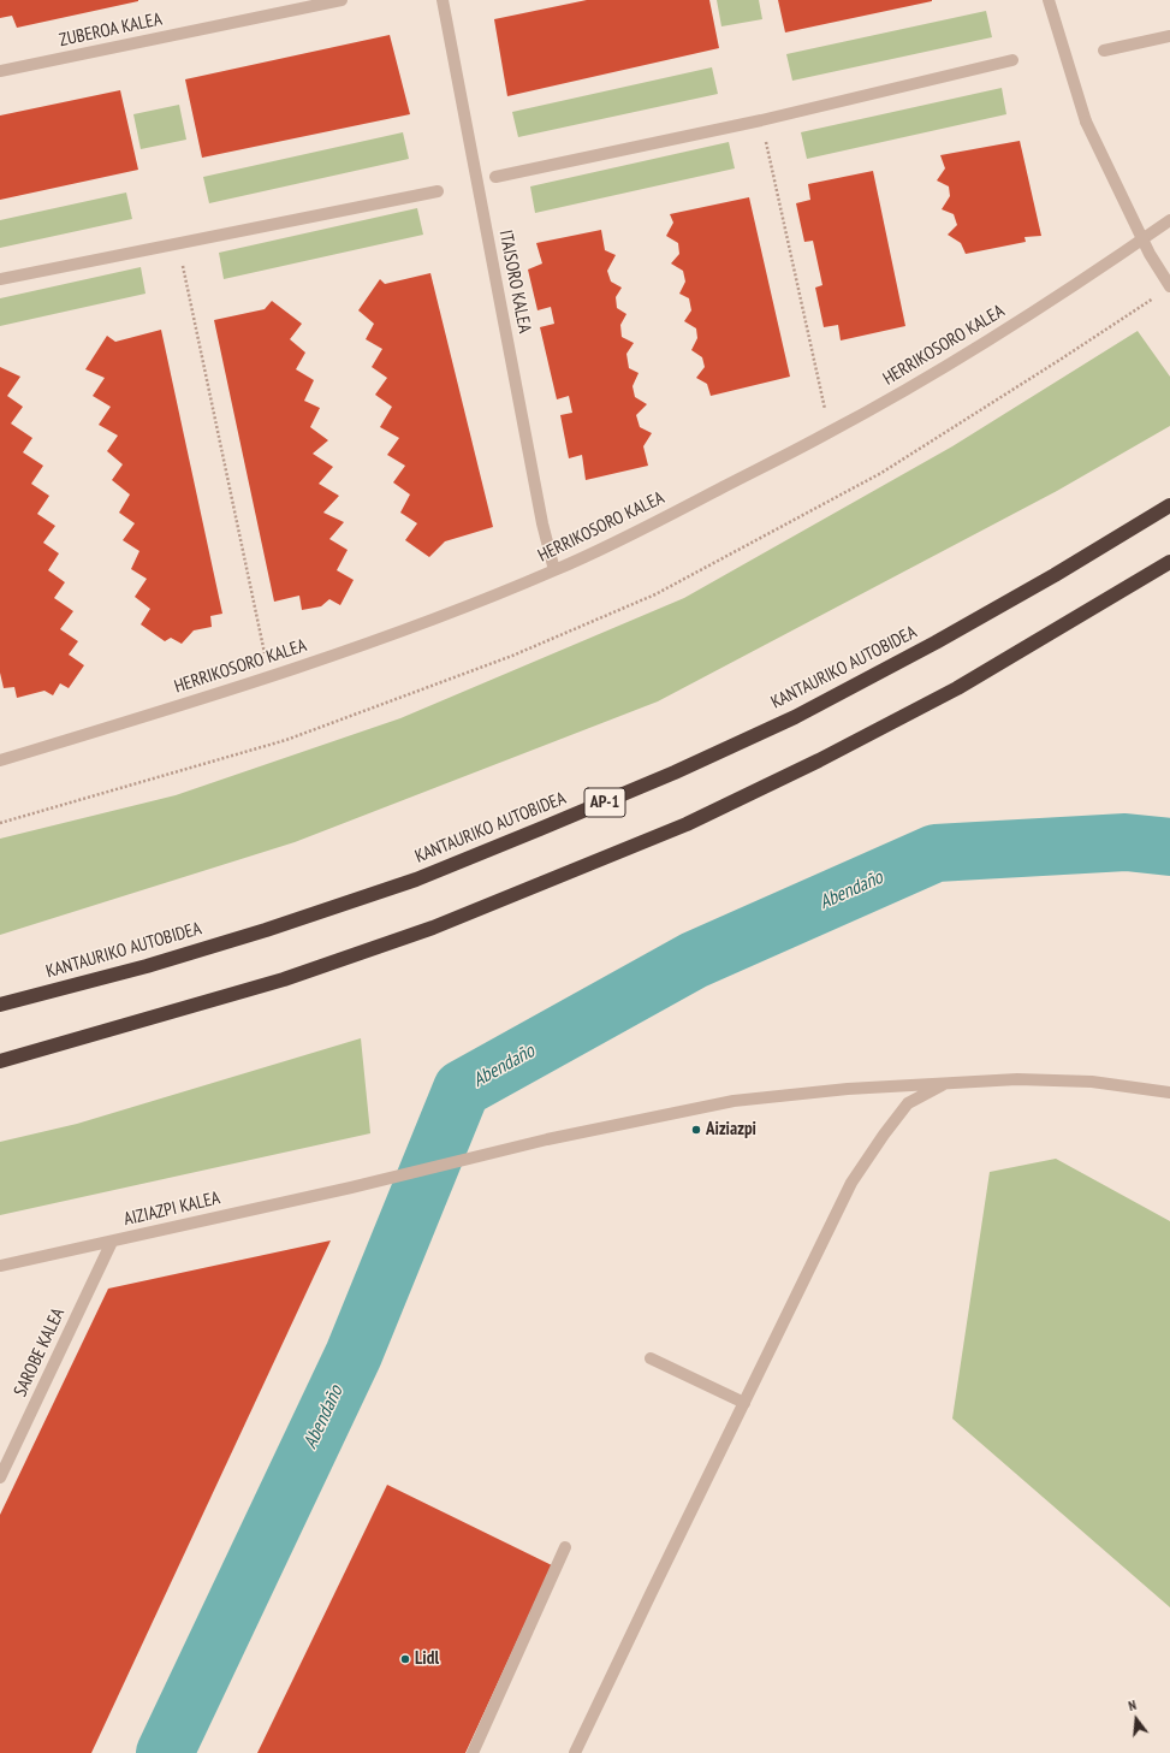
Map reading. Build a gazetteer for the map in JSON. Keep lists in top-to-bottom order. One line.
{"streets":{"highway":["KANTAURIKO AUTOBIDEA","AP-1"],"street":["ZUBEROA KALEA","ITAISORO KALEA","HERRIKOSORO KALEA","AIZIAZPI KALEA","SAROBE KALEA"]},"crossings":[["ITAISORO KALEA","HERRIKOSORO KALEA"],["AIZIAZPI KALEA","SAROBE KALEA"]],"water":["Abendaño"],"places":["Aiziazpi","Lidl"],"north":"top"}
